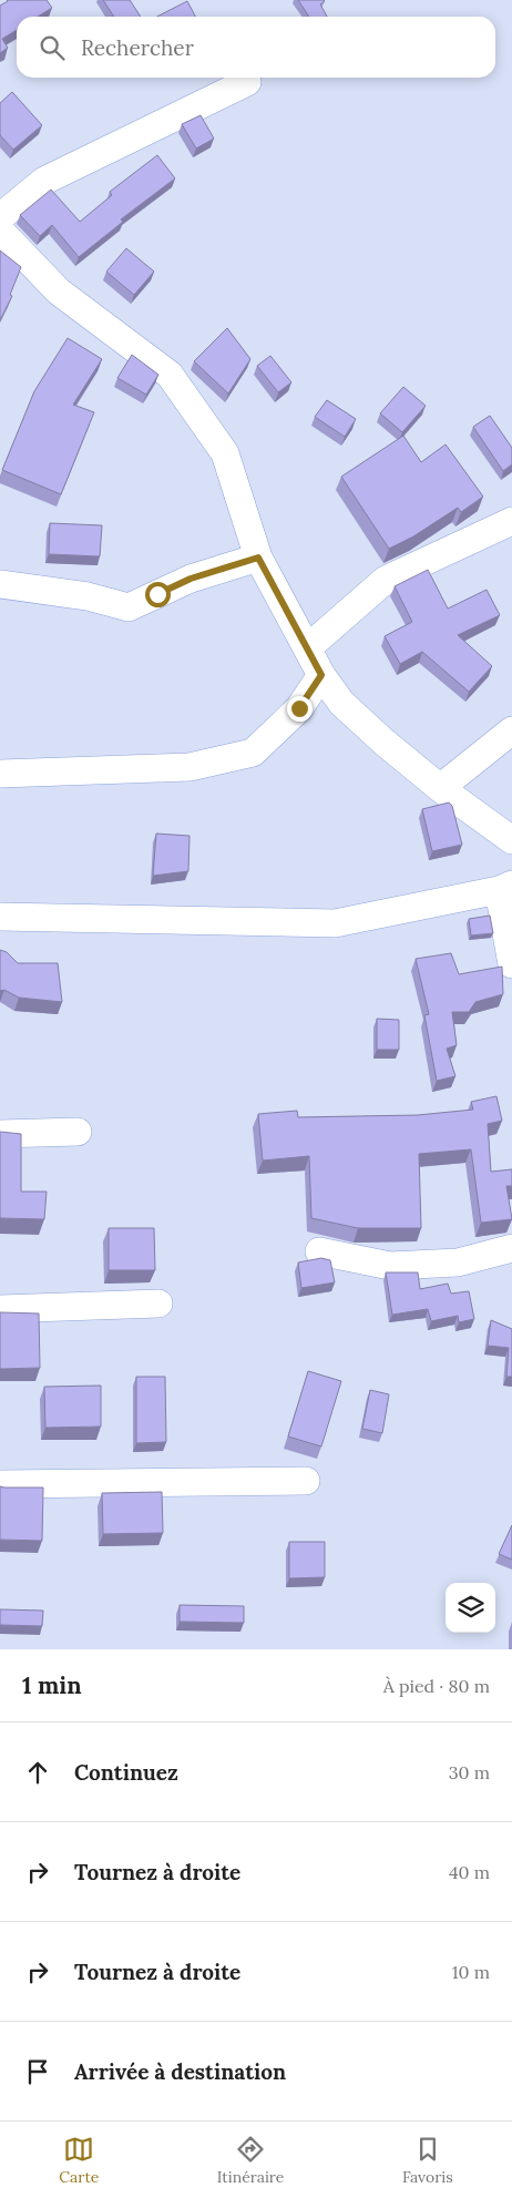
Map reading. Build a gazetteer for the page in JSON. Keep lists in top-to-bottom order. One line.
{"page":{"search":"Rechercher","heading":["1 min","À pied · 80 m"],"list":[["Continuez","30 m"],["Tournez à droite","40 m"],["Tournez à droite","10 m"],"Arrivée à destination"],"nav":["Carte","Itinéraire","Favoris"]}}
